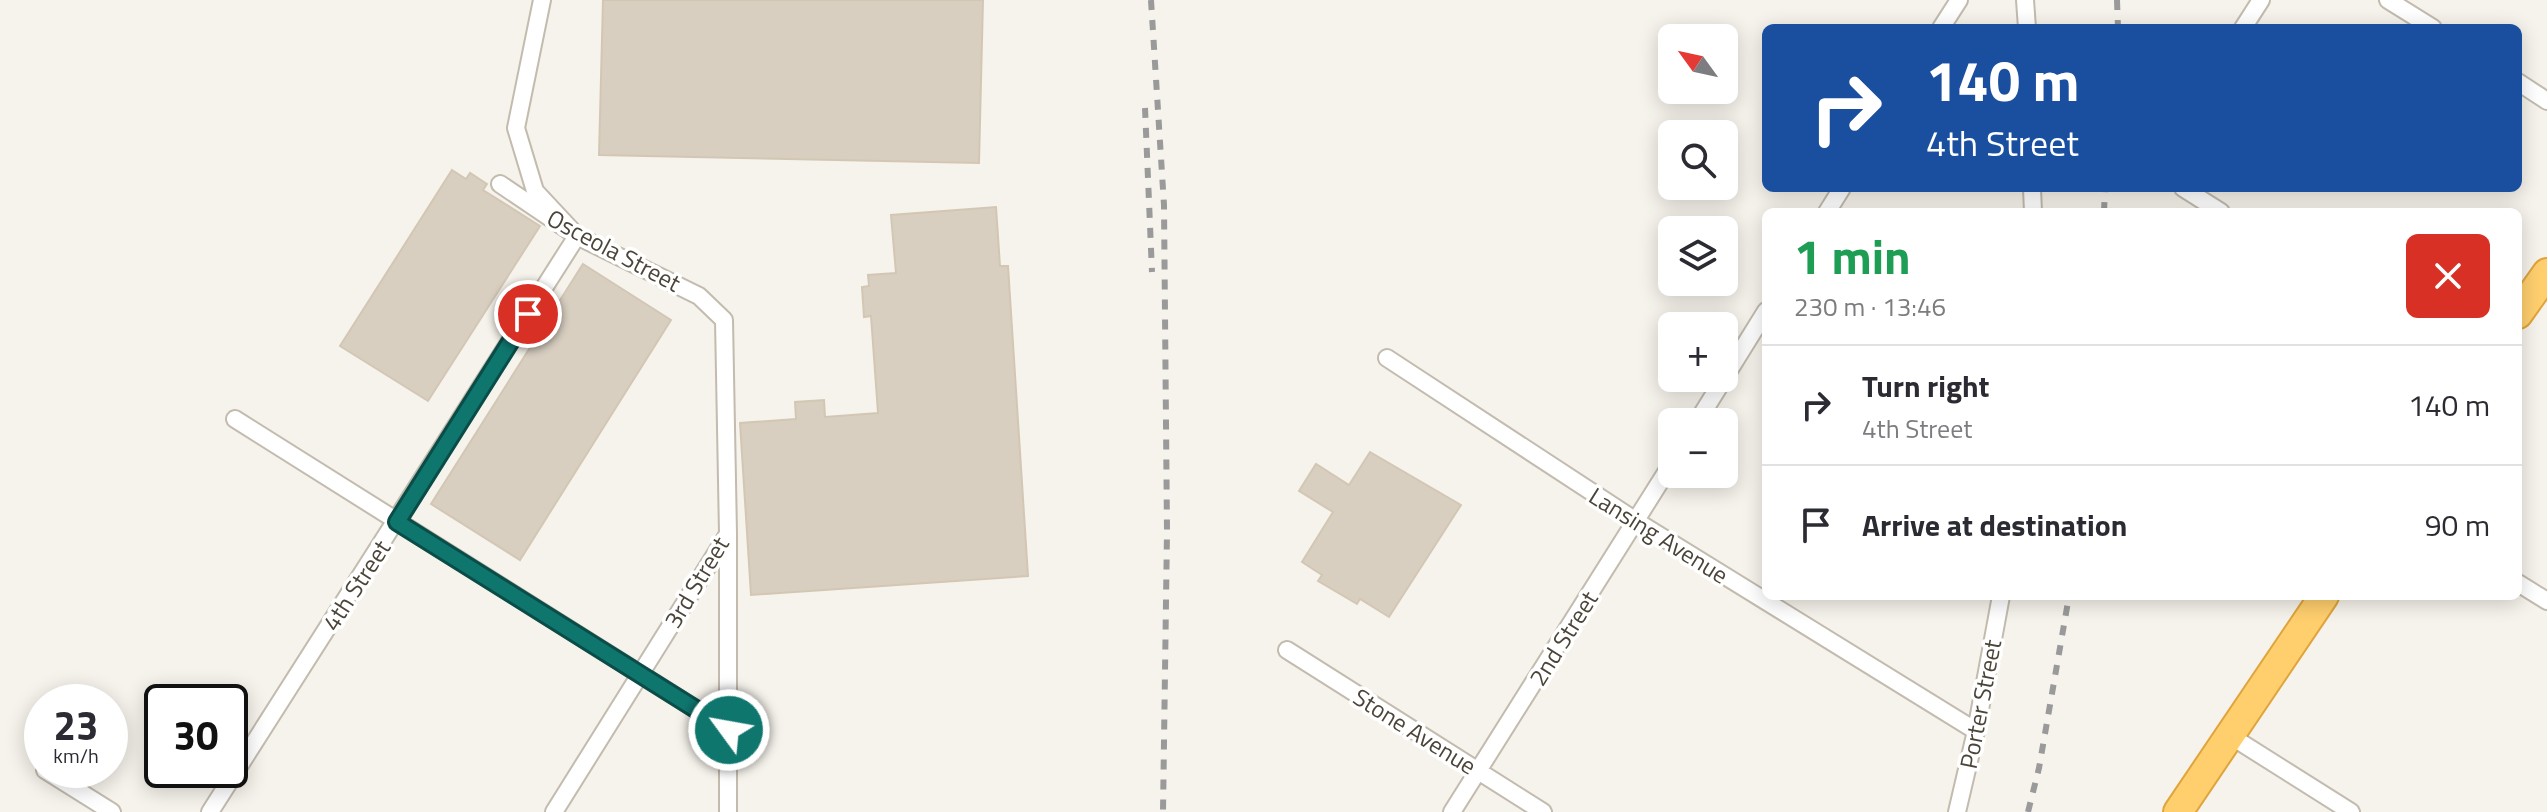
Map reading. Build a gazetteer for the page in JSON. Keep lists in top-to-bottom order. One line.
{"streets":{"street":["Osceola Street","Lansing Avenue","3rd Street","4th Street","2nd Street","Porter Street","Stone Avenue"]},"crossings":[["Osceola Street","3rd Street"],["Osceola Street","4th Street"],["Lansing Avenue","2nd Street"],["Lansing Avenue","Porter Street"],["2nd Street","Stone Avenue"]],"north":"top left","page":{"map_buttons":["+","−"],"turn":["140 m","4th Street"],"heading":["1 min","230 m · 13:46"],"list":[{"name":"Turn right","note":"4th Street","value":"140 m"},{"name":"Arrive at destination","value":"90 m"}],"speed":"23 km/h","limit":"30"}}
